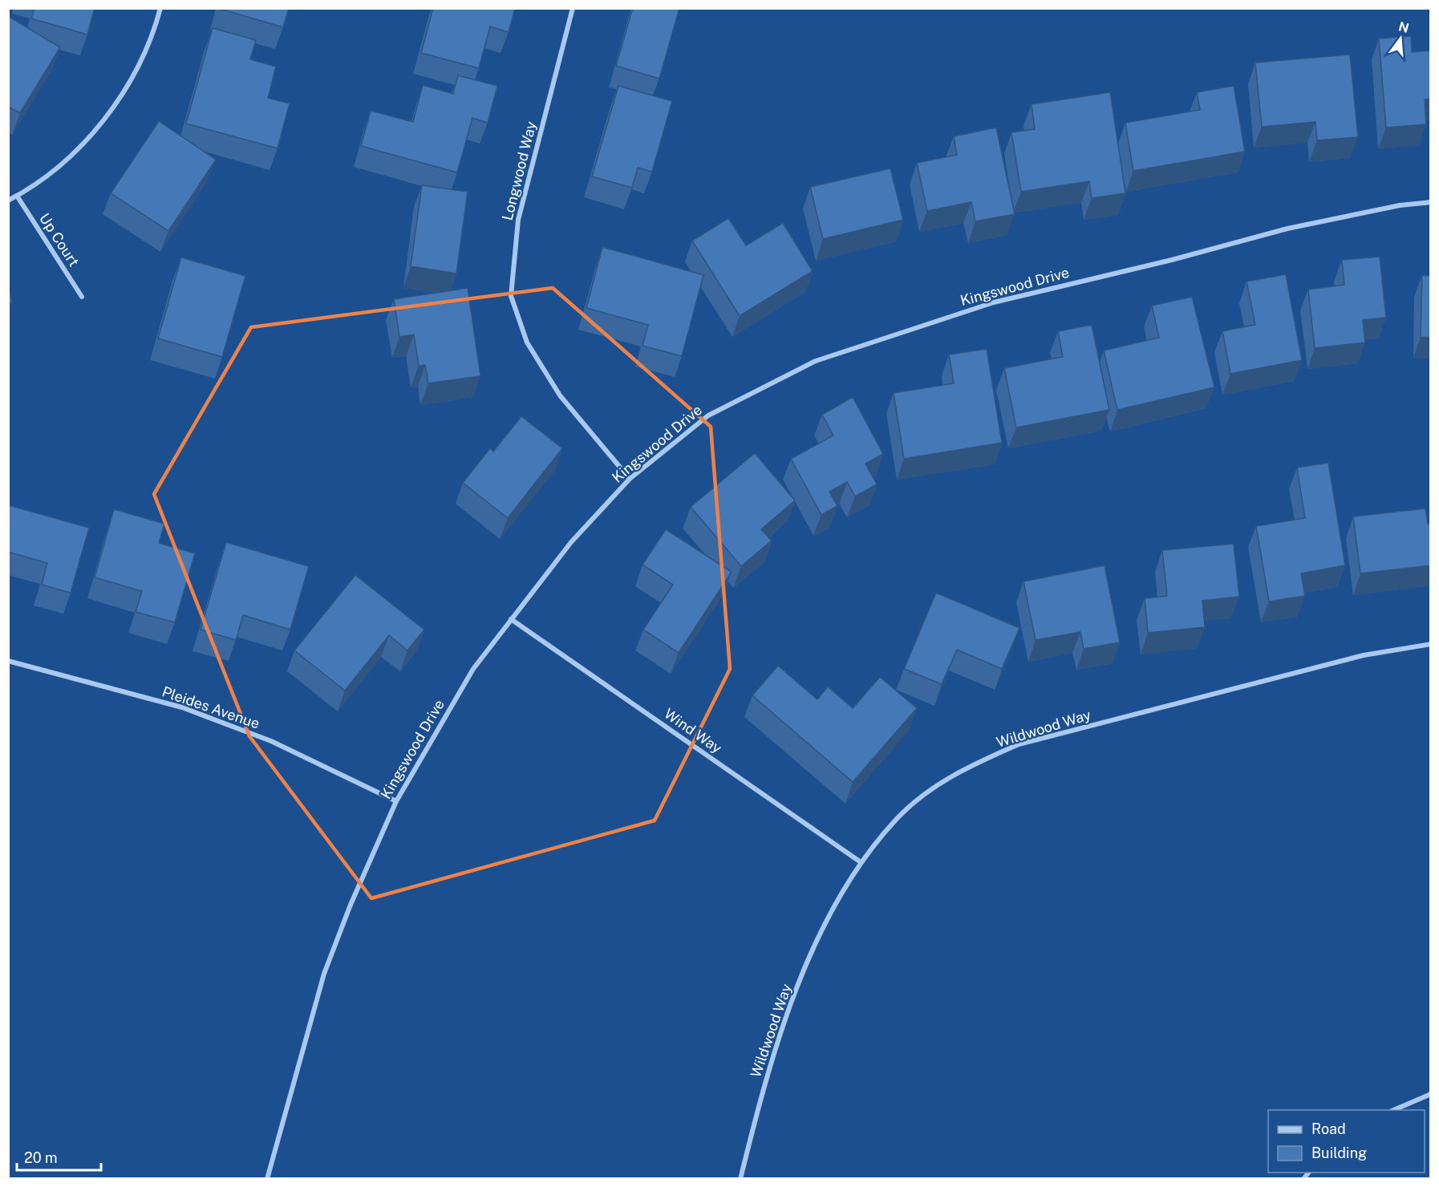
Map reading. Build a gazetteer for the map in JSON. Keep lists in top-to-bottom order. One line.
{"streets":{"street":["Longwood Way","Up Court","Kingswood Drive","Pleides Avenue","Wildwood Way","Wind Way"]},"crossings":[["Longwood Way","Kingswood Drive"],["Kingswood Drive","Pleides Avenue"],["Kingswood Drive","Wind Way"],["Wildwood Way","Wind Way"]],"legend":["Road","Building"],"scale_bar":"20 m","north":"top"}
